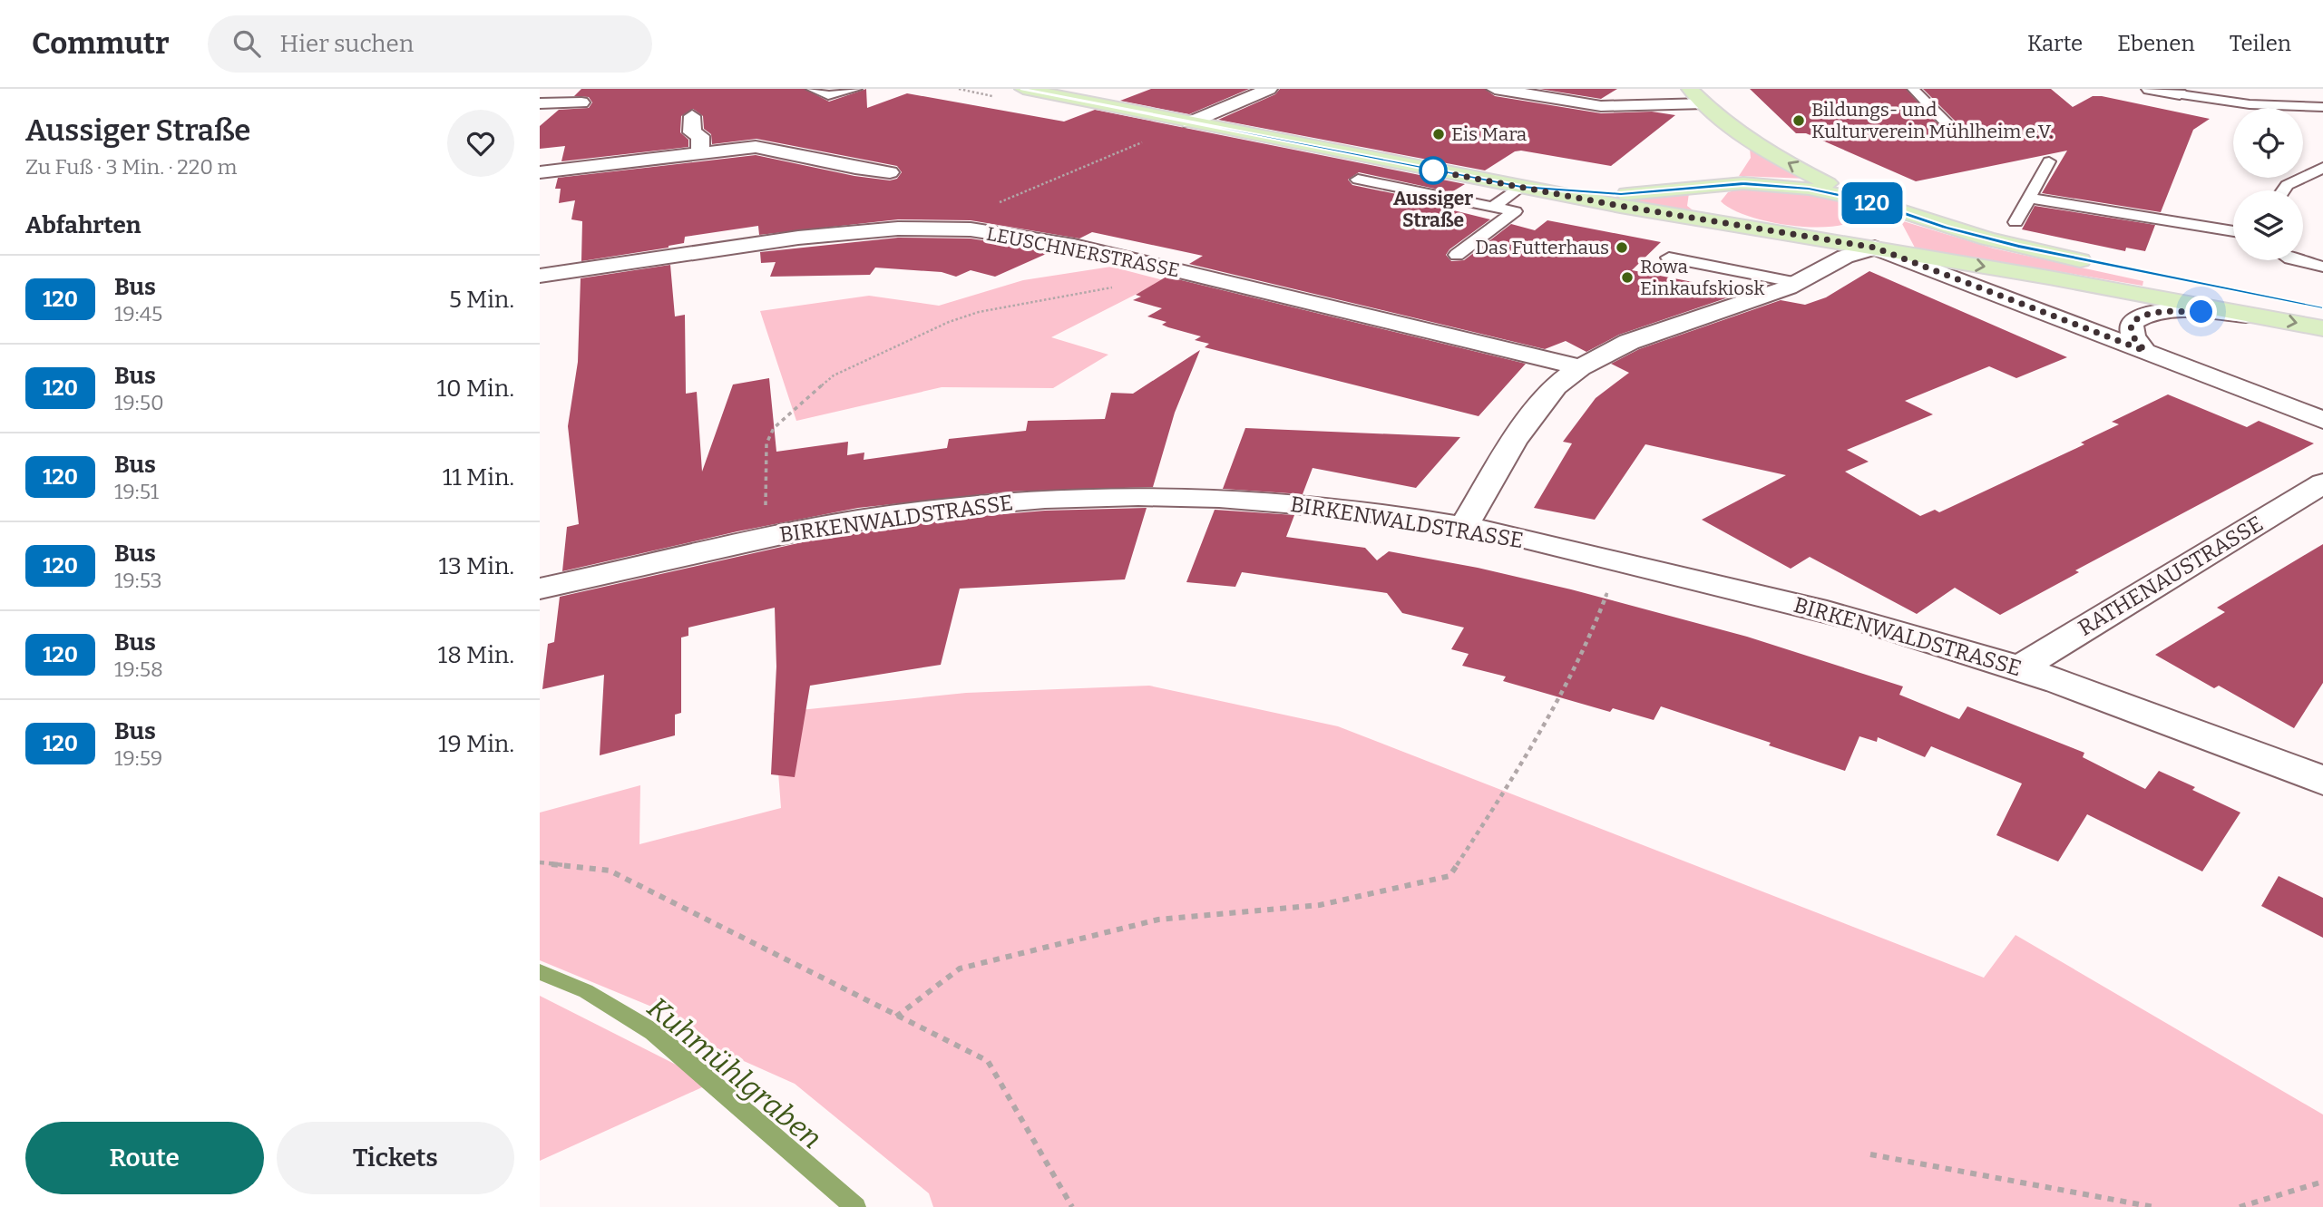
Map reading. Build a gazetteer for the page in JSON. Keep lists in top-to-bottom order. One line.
{"streets":{"street":["LEUSCHNERSTRASSE","BIRKENWALDSTRASSE","RATHENAUSTRASSE"]},"crossings":[["BIRKENWALDSTRASSE","RATHENAUSTRASSE"]],"water":["Kuhmühlgraben"],"places":["Bildungs- und Kulturverein Mühlheim e.V.","Eis Mara","Aussiger Straße","Das Futterhaus","Rowa Einkaufskiosk"],"lines":["bus line 120"],"page":{"header":"Commutr","search":"Hier suchen","nav":["Karte","Ebenen","Teilen"],"heading":[["Aussiger Straße","Zu Fuß · 3 Min. · 220 m"],"Abfahrten"],"on_map":"120","list":[{"mark":"120","name":"Bus","note":"19:45","value":"5 Min."},{"mark":"120","name":"Bus","note":"19:50","value":"10 Min."},{"mark":"120","name":"Bus","note":"19:51","value":"11 Min."},{"mark":"120","name":"Bus","note":"19:53","value":"13 Min."},{"mark":"120","name":"Bus","note":"19:58","value":"18 Min."},{"mark":"120","name":"Bus","note":"19:59","value":"19 Min."}],"buttons":["Route","Tickets"]}}
